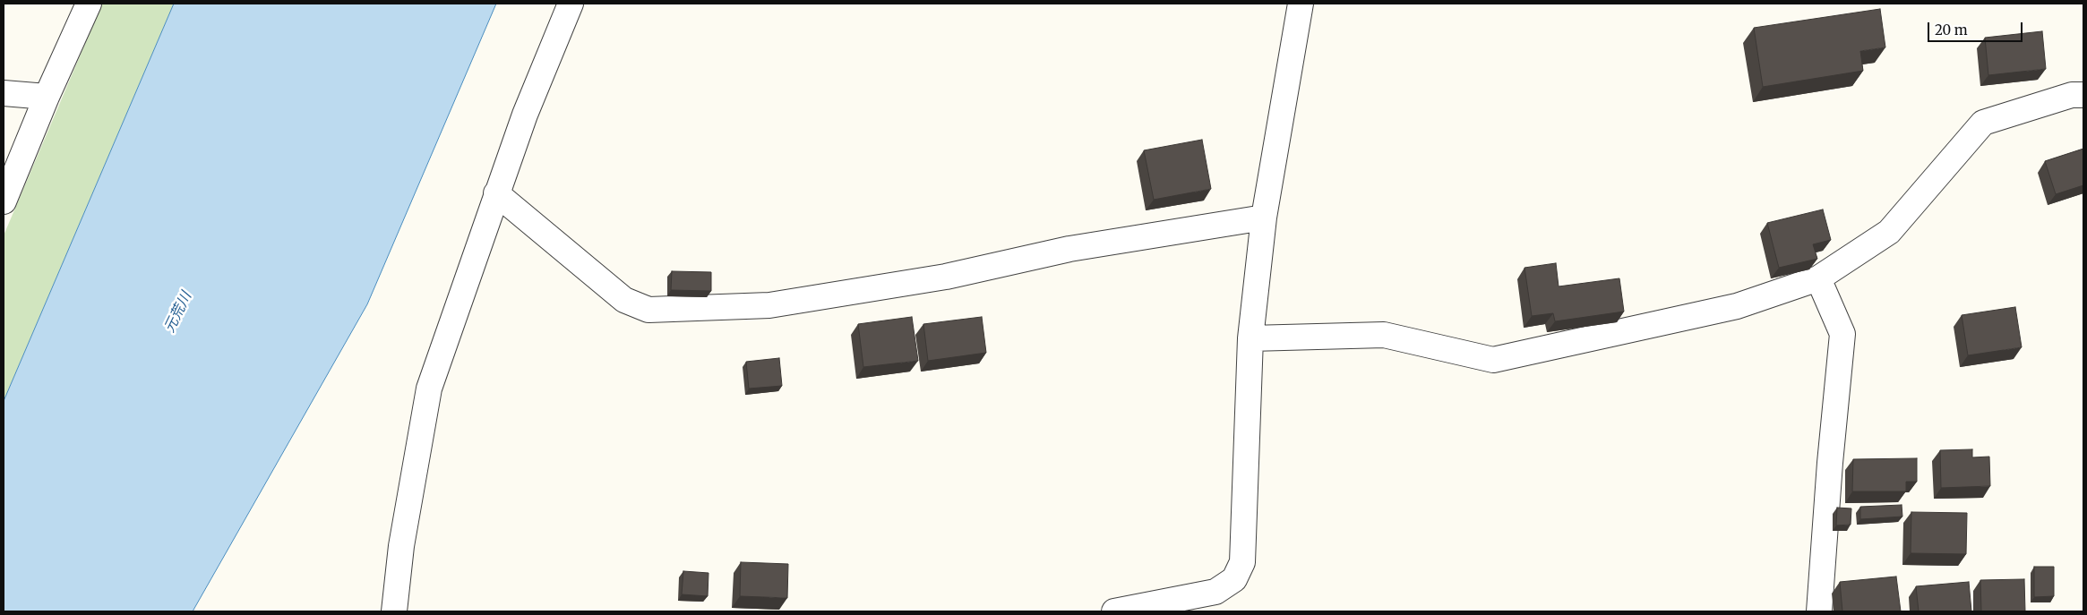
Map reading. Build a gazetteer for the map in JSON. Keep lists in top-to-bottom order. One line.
{"water":["元荒川"],"scale_bar":"20 m"}
